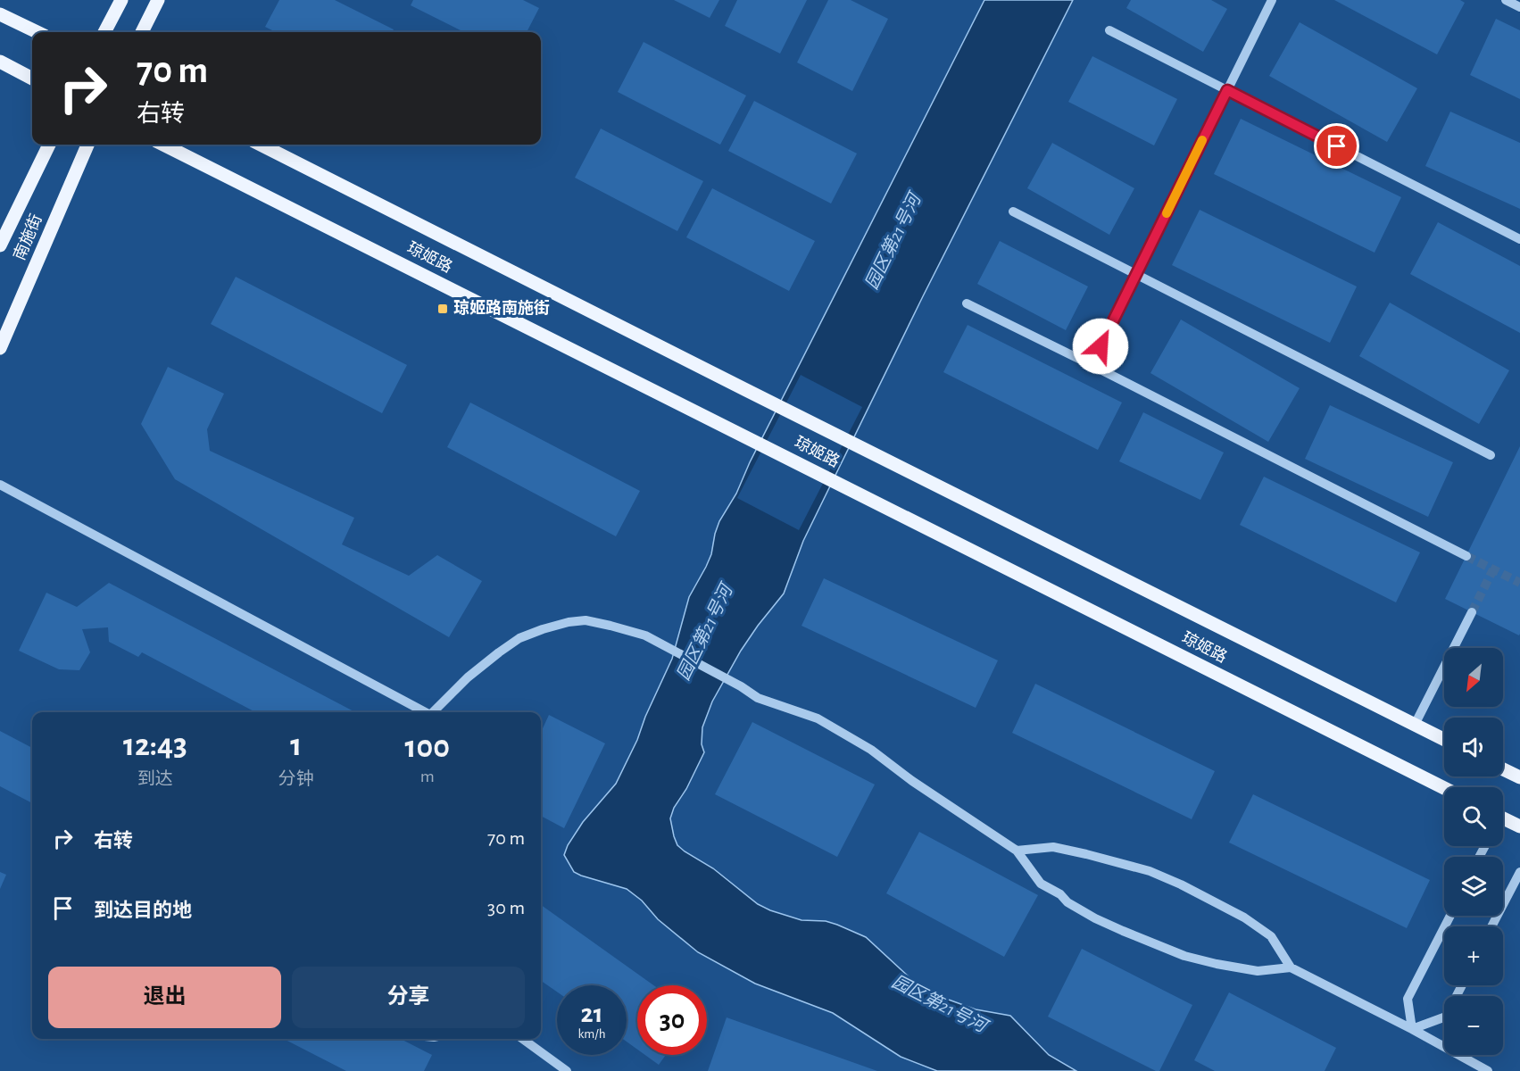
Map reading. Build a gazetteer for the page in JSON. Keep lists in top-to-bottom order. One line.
{"streets":{"main road":["南施街","琼姬路"]},"water":["园区第21号河"],"places":{"transit":["琼姬路南施街"]},"north":"bottom left","page":{"turn":["70 m","右转"],"map_buttons":["+","−"],"eta":["12:43","到达","1","分钟","100","m"],"list":[{"name":"右转","value":"70 m"},{"name":"到达目的地","value":"30 m"}],"buttons":["退出","分享"],"speed":"21 km/h","limit":"30"}}
